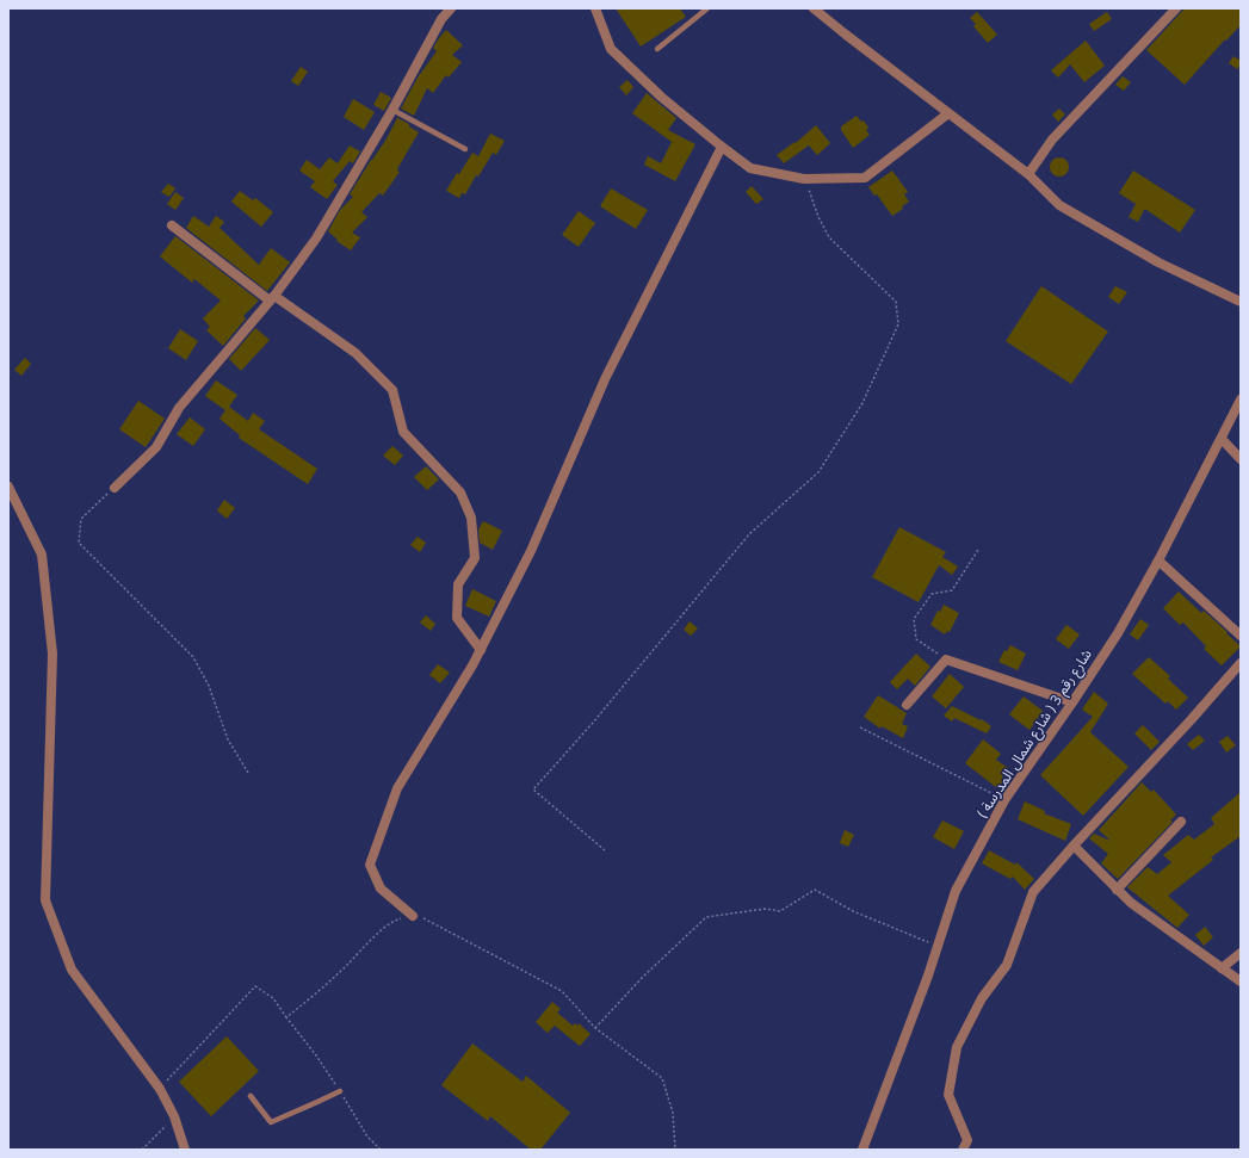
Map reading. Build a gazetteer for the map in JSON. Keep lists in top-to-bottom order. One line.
{"streets":{"street":["شارع رقم 3 ( شارع شمال المدرسة )"]}}
